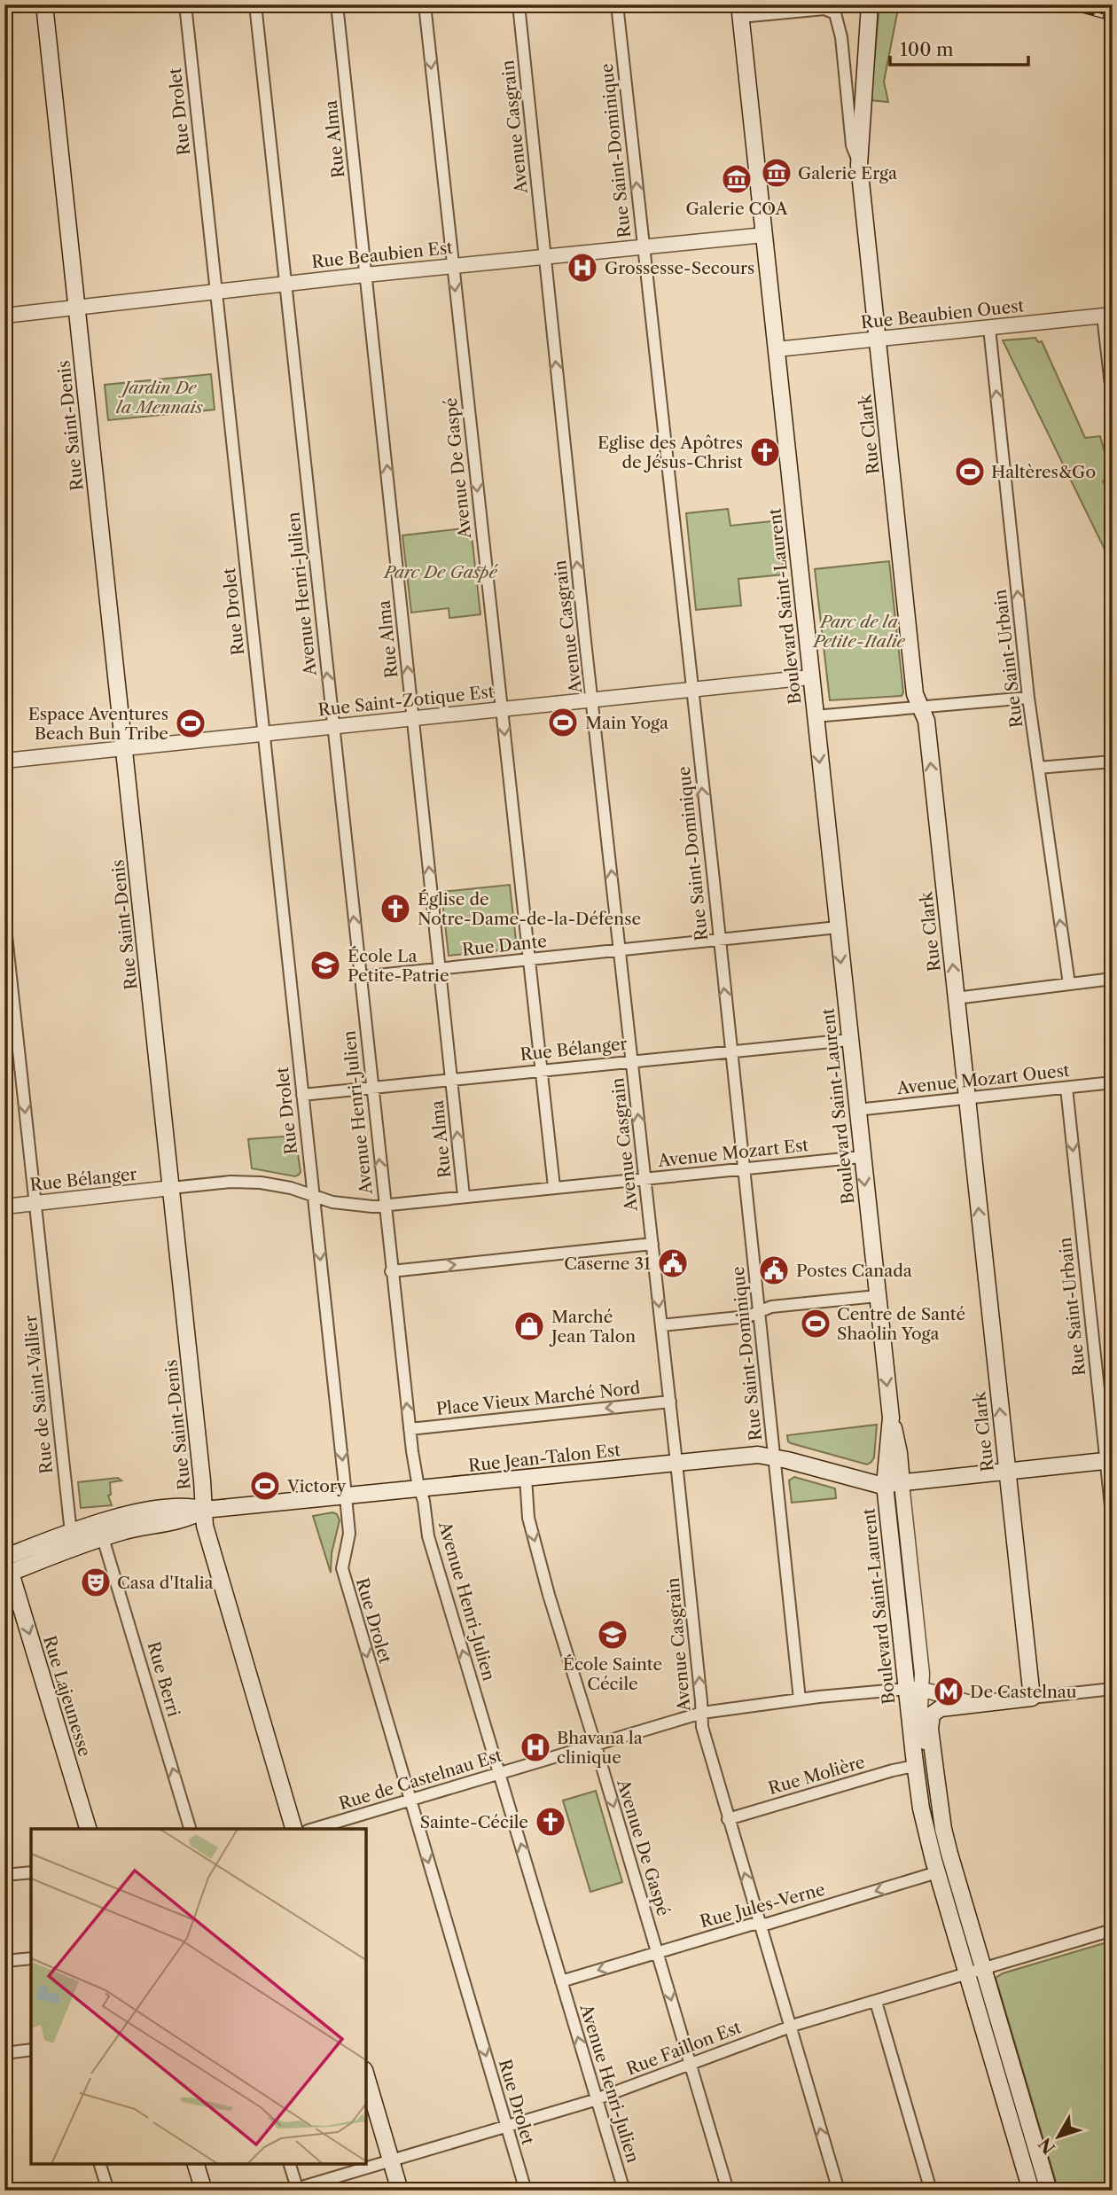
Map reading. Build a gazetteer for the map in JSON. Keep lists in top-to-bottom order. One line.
{"streets":{"main road":["Rue Saint-Denis","Rue Clark","Boulevard Saint-Laurent","Rue Jean-Talon Est","Rue Lajeunesse"],"street":["Rue Drolet","Avenue Casgrain","Rue Alma","Rue Saint-Dominique","Rue Beaubien Est","Rue Beaubien Ouest","Avenue De Gaspé","Avenue Henri-Julien","Rue Saint-Urbain","Rue Saint-Zotique Est","Rue Dante","Rue Bélanger","Avenue Mozart Ouest","Avenue Mozart Est","Rue de Saint-Vallier","Place Vieux Marché Nord","Rue Berri","Rue Molière","Rue de Castelnau Est","Rue Jules-Verne","Rue Faillon Est"]},"crossings":[["Rue Drolet","Rue Beaubien Est"],["Rue Drolet","Rue Saint-Zotique Est"],["Rue Drolet","Rue Bélanger"],["Rue Drolet","Avenue Mozart Est"],["Rue Drolet","Rue Jean-Talon Est"],["Rue Drolet","Rue de Castelnau Est"],["Rue Drolet","Rue Faillon Est"],["Avenue Casgrain","Rue Beaubien Est"],["Avenue Casgrain","Rue Saint-Zotique Est"],["Avenue Casgrain","Rue Dante"],["Avenue Casgrain","Rue Bélanger"],["Avenue Casgrain","Avenue Mozart Est"],["Avenue Casgrain","Place Vieux Marché Nord"],["Avenue Casgrain","Rue Jean-Talon Est"],["Avenue Casgrain","Rue Molière"],["Avenue Casgrain","Rue de Castelnau Est"],["Avenue Casgrain","Rue Jules-Verne"],["Avenue Casgrain","Rue Faillon Est"],["Rue Alma","Rue Beaubien Est"],["Rue Alma","Rue Saint-Zotique Est"],["Rue Alma","Rue Dante"],["Rue Alma","Rue Bélanger"],["Rue Alma","Avenue Mozart Est"],["Rue Saint-Dominique","Rue Beaubien Est"],["Rue Saint-Dominique","Rue Saint-Zotique Est"],["Rue Saint-Dominique","Rue Dante"],["Rue Saint-Dominique","Rue Bélanger"],["Rue Saint-Dominique","Avenue Mozart Est"],["Rue Saint-Dominique","Rue Jean-Talon Est"],["Rue Saint-Dominique","Rue de Castelnau Est"],["Rue Beaubien Est","Rue Saint-Denis"],["Rue Beaubien Est","Avenue De Gaspé"],["Rue Beaubien Est","Avenue Henri-Julien"],["Rue Beaubien Est","Boulevard Saint-Laurent"],["Rue Beaubien Ouest","Rue Clark"],["Rue Beaubien Ouest","Boulevard Saint-Laurent"],["Rue Beaubien Ouest","Rue Saint-Urbain"],["Rue Saint-Denis","Rue Saint-Zotique Est"],["Rue Saint-Denis","Rue Bélanger"],["Rue Saint-Denis","Rue Jean-Talon Est"],["Rue Clark","Boulevard Saint-Laurent"],["Rue Clark","Avenue Mozart Ouest"],["Rue Clark","Rue Jean-Talon Est"],["Avenue De Gaspé","Rue Saint-Zotique Est"],["Avenue De Gaspé","Rue Dante"],["Avenue De Gaspé","Rue Bélanger"],["Avenue De Gaspé","Avenue Mozart Est"],["Avenue De Gaspé","Rue Jean-Talon Est"],["Avenue De Gaspé","Rue de Castelnau Est"],["Avenue De Gaspé","Rue Jules-Verne"],["Avenue De Gaspé","Rue Faillon Est"],["Avenue Henri-Julien","Rue Saint-Zotique Est"],["Avenue Henri-Julien","Rue Dante"],["Avenue Henri-Julien","Rue Bélanger"],["Avenue Henri-Julien","Avenue Mozart Est"],["Avenue Henri-Julien","Place Vieux Marché Nord"],["Avenue Henri-Julien","Rue Jean-Talon Est"],["Avenue Henri-Julien","Rue de Castelnau Est"],["Avenue Henri-Julien","Rue Jules-Verne"],["Avenue Henri-Julien","Rue Faillon Est"],["Boulevard Saint-Laurent","Rue Saint-Zotique Est"],["Boulevard Saint-Laurent","Rue Dante"],["Boulevard Saint-Laurent","Rue Bélanger"],["Boulevard Saint-Laurent","Avenue Mozart Ouest"],["Boulevard Saint-Laurent","Avenue Mozart Est"],["Boulevard Saint-Laurent","Rue Jean-Talon Est"],["Boulevard Saint-Laurent","Rue Molière"],["Boulevard Saint-Laurent","Rue de Castelnau Est"],["Boulevard Saint-Laurent","Rue Jules-Verne"],["Boulevard Saint-Laurent","Rue Faillon Est"],["Rue Saint-Urbain","Avenue Mozart Ouest"],["Rue Saint-Urbain","Rue Jean-Talon Est"],["Rue Bélanger","Avenue Mozart Est"],["Rue Bélanger","Rue de Saint-Vallier"],["Rue de Saint-Vallier","Rue Jean-Talon Est"],["Rue Jean-Talon Est","Rue Berri"],["Rue Jean-Talon Est","Rue Lajeunesse"]],"one_way":["Rue Drolet","Avenue Casgrain","Rue Alma","Rue Saint-Dominique","Avenue De Gaspé","Avenue Henri-Julien","Rue de Saint-Vallier","Place Vieux Marché Nord","Rue Berri","Rue Lajeunesse","Rue Jules-Verne"],"parks":["Jardin De la Mennais","Parc De Gaspé","Parc de la Petite-Italie"],"places":{"museum":["Galerie Erga","Galerie COA"],"hospital":["Grossesse-Secours","Bhavana la clinique"],"church":["Eglise des Apôtres de Jésus-Christ","Église de Notre-Dame-de-la-Défense","Sainte-Cécile"],"sports":["Haltères&Go","Main Yoga","Espace Aventures Beach Bun Tribe","Centre de Santé Shaolin Yoga","Victory"],"school or university":["École La Petite-Patrie","École Sainte Cécile"],"public building":["Caserne 31","Postes Canada"],"shop":["Marché Jean Talon"],"theatre":["Casa d'Italia"],"metro station":["De Castelnau"]},"scale_bar":"100 m","north":"bottom left"}
